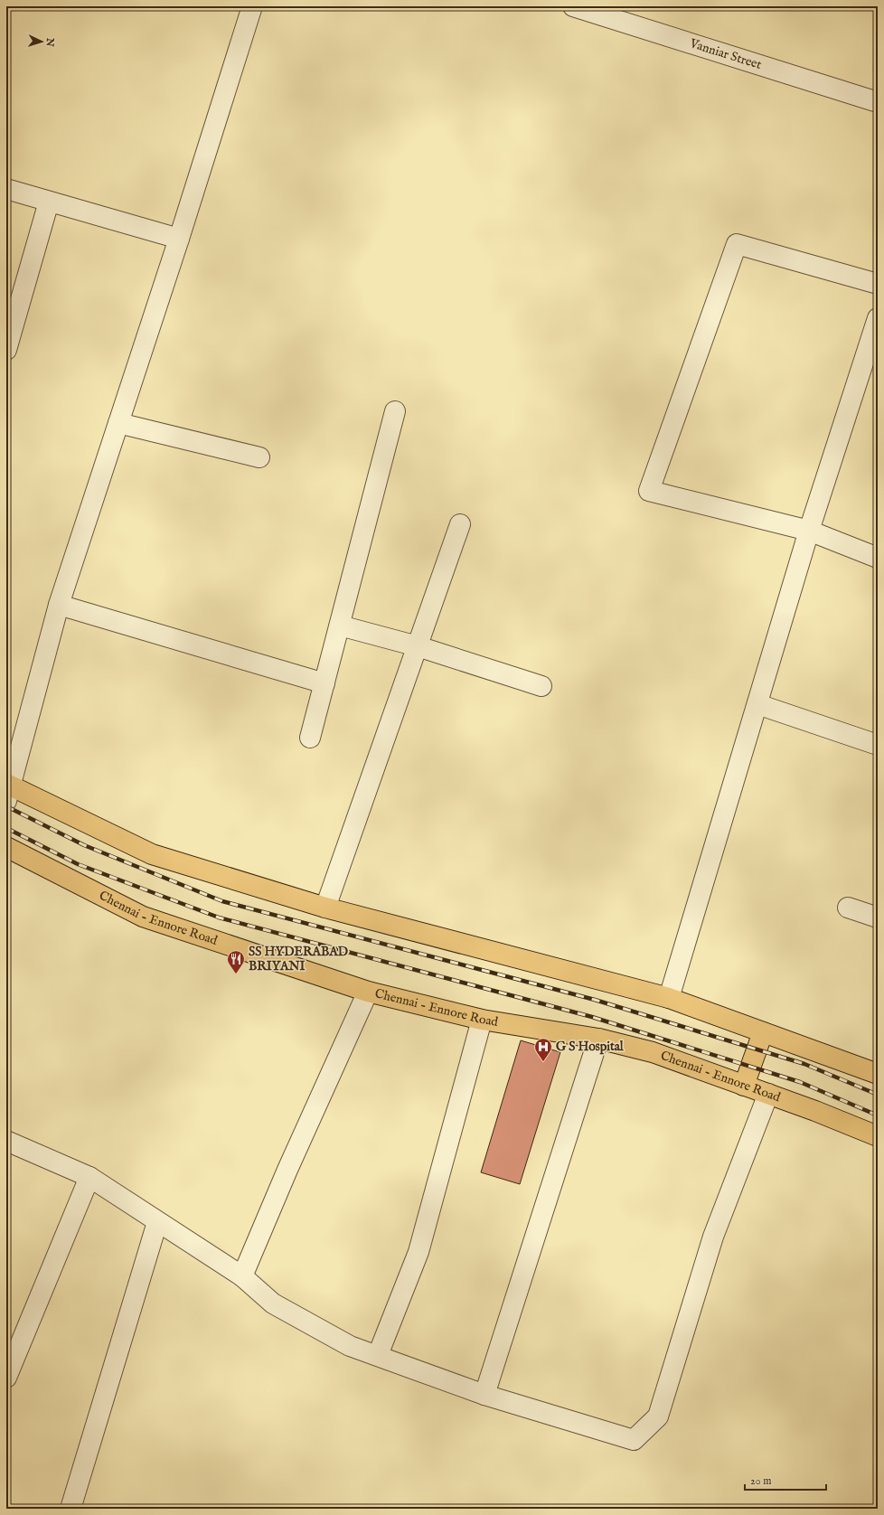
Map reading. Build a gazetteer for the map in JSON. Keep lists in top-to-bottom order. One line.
{"streets":{"main road":["Chennai - Ennore Road"],"street":["Vanniar Street"]},"places":{"restaurant":["SS HYDERABAD BRIYANI"],"hospital":["G S Hospital"]},"scale_bar":"20 m","north":"right"}
